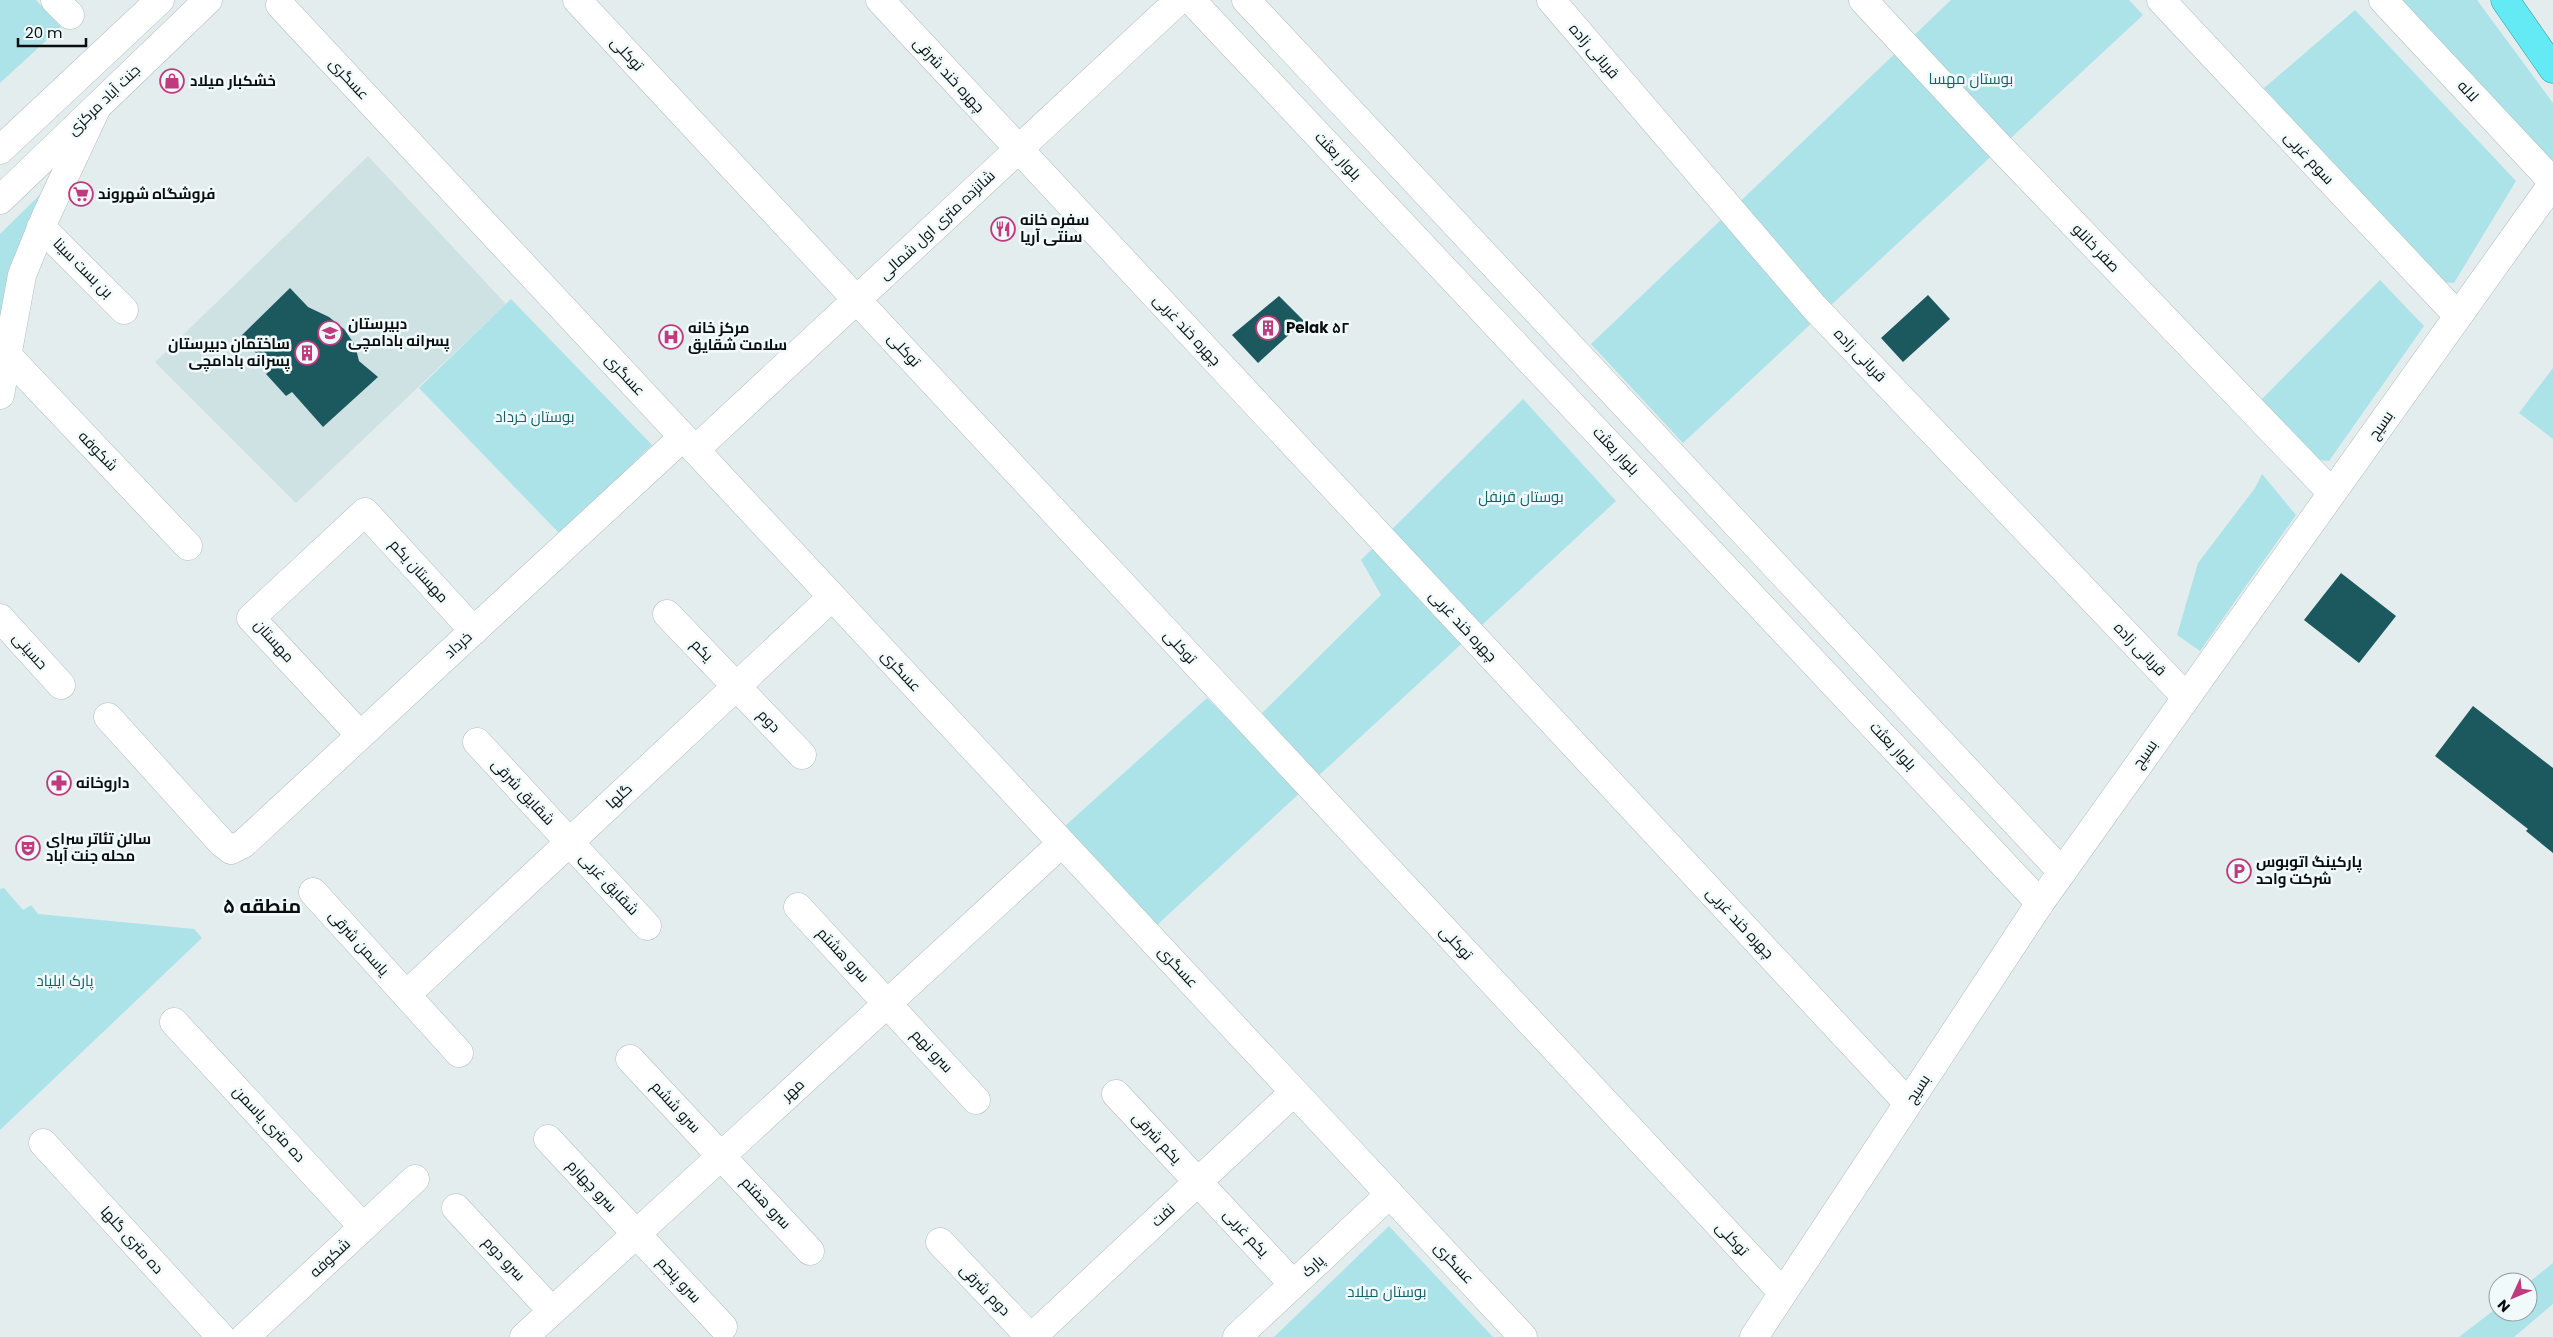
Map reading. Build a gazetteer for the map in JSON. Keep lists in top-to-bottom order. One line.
{"streets":{"street":["قربانی زاده","توکلی","چهره خند شرقی","عسگری","لاله","جنت آباد مرکزی","بلوار بعثت","سوم غربی","شانزده متری اول شمالی","صفر خانلو","بن بست سینا","چهره خند غربی","بسیج","شکوفه","مهستان یکم","مهستان","خرداد","یکم","حسینی","دوم","شقایق شرقی","گلها","شقایق غربی","یاسمن شرقی","سرو هشتم","سرو نهم","مهر","سرو ششم","ده متری یاسمن","یکم شرقی","سرو چهارم","سرو هفتم","نفت","یکم غربی","ده متری گلها","سرو دوم","پارک","سرو پنجم","دوم شرقی"]},"crossings":[["قربانی زاده","بسیج"],["توکلی","شانزده متری اول شمالی"],["توکلی","بسیج"],["چهره خند شرقی","شانزده متری اول شمالی"],["چهره خند شرقی","چهره خند غربی"],["عسگری","شانزده متری اول شمالی"],["عسگری","خرداد"],["عسگری","گلها"],["عسگری","مهر"],["عسگری","نفت"],["عسگری","پارک"],["لاله","بسیج"],["بلوار بعثت","بسیج"],["سوم غربی","بسیج"],["شانزده متری اول شمالی","چهره خند غربی"],["شانزده متری اول شمالی","خرداد"],["صفر خانلو","بسیج"],["چهره خند غربی","بسیج"],["شکوفه","ده متری یاسمن"],["مهستان یکم","مهستان"],["مهستان یکم","خرداد"],["مهستان","خرداد"],["یکم","دوم"],["یکم","گلها"],["دوم","گلها"],["شقایق شرقی","گلها"],["شقایق شرقی","شقایق غربی"],["گلها","شقایق غربی"],["گلها","یاسمن شرقی"],["سرو هشتم","سرو نهم"],["سرو هشتم","مهر"],["سرو نهم","مهر"],["مهر","سرو ششم"],["مهر","سرو چهارم"],["مهر","سرو هفتم"],["مهر","سرو دوم"],["مهر","سرو پنجم"],["سرو ششم","سرو هفتم"],["یکم شرقی","نفت"],["یکم شرقی","یکم غربی"],["سرو چهارم","سرو پنجم"],["نفت","یکم غربی"],["نفت","دوم شرقی"],["یکم غربی","پارک"]],"districts":["منطقه ۵"],"parks":["بوستان مهسا","بوستان خرداد","بوستان قرنفل","پارک ایلیاد","بوستان میلاد"],"places":{"shop":["خشکبار میلاد"],"supermarket":["فروشگاه شهروند"],"restaurant":["سفره خانه سنتی آریا"],"building":["Pelak ۵۲","ساختمان دبیرستان پسرانه بادامچی"],"school or university":["دبیرستان پسرانه بادامچی"],"hospital":["مرکز خانه سلامت شقایق"],"pharmacy":["داروخانه"],"theatre":["سالن تئاتر سرای محله جنت آباد"],"parking":["پارکینگ اتوبوس شرکت واحد"]},"scale_bar":"20 m","north":"bottom left"}
